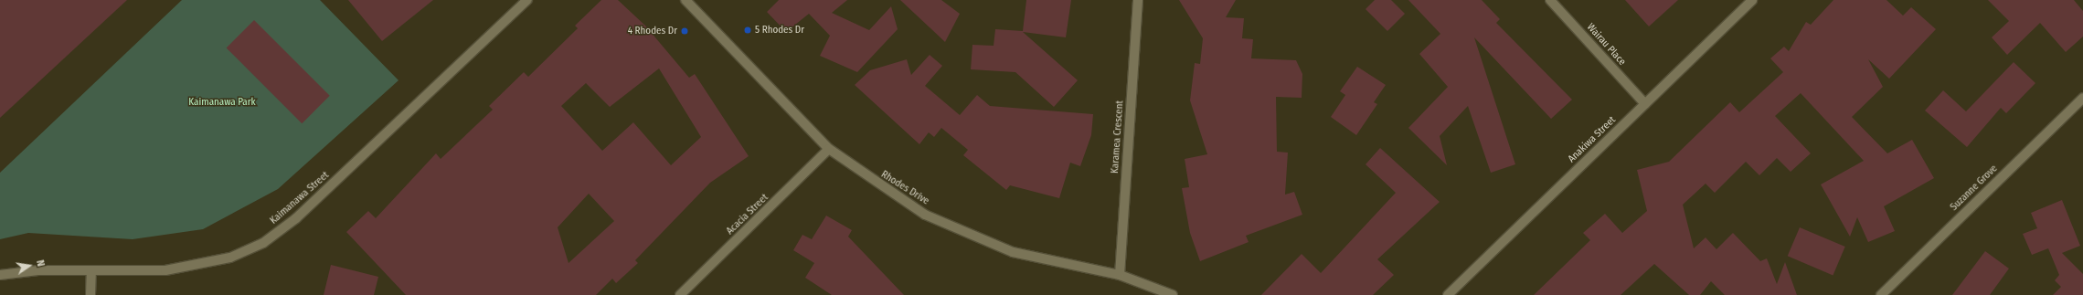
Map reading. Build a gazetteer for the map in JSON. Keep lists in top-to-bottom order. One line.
{"streets":{"street":["Wairau Place","Karamea Crescent","Anakiwa Street","Rhodes Drive","Suzanne Grove","Kaimanawa Street","Acacia Street"]},"crossings":[["Wairau Place","Anakiwa Street"],["Karamea Crescent","Rhodes Drive"],["Rhodes Drive","Acacia Street"]],"parks":["Kaimanawa Park"],"places":["5 Rhodes Dr","4 Rhodes Dr"],"north":"right"}
